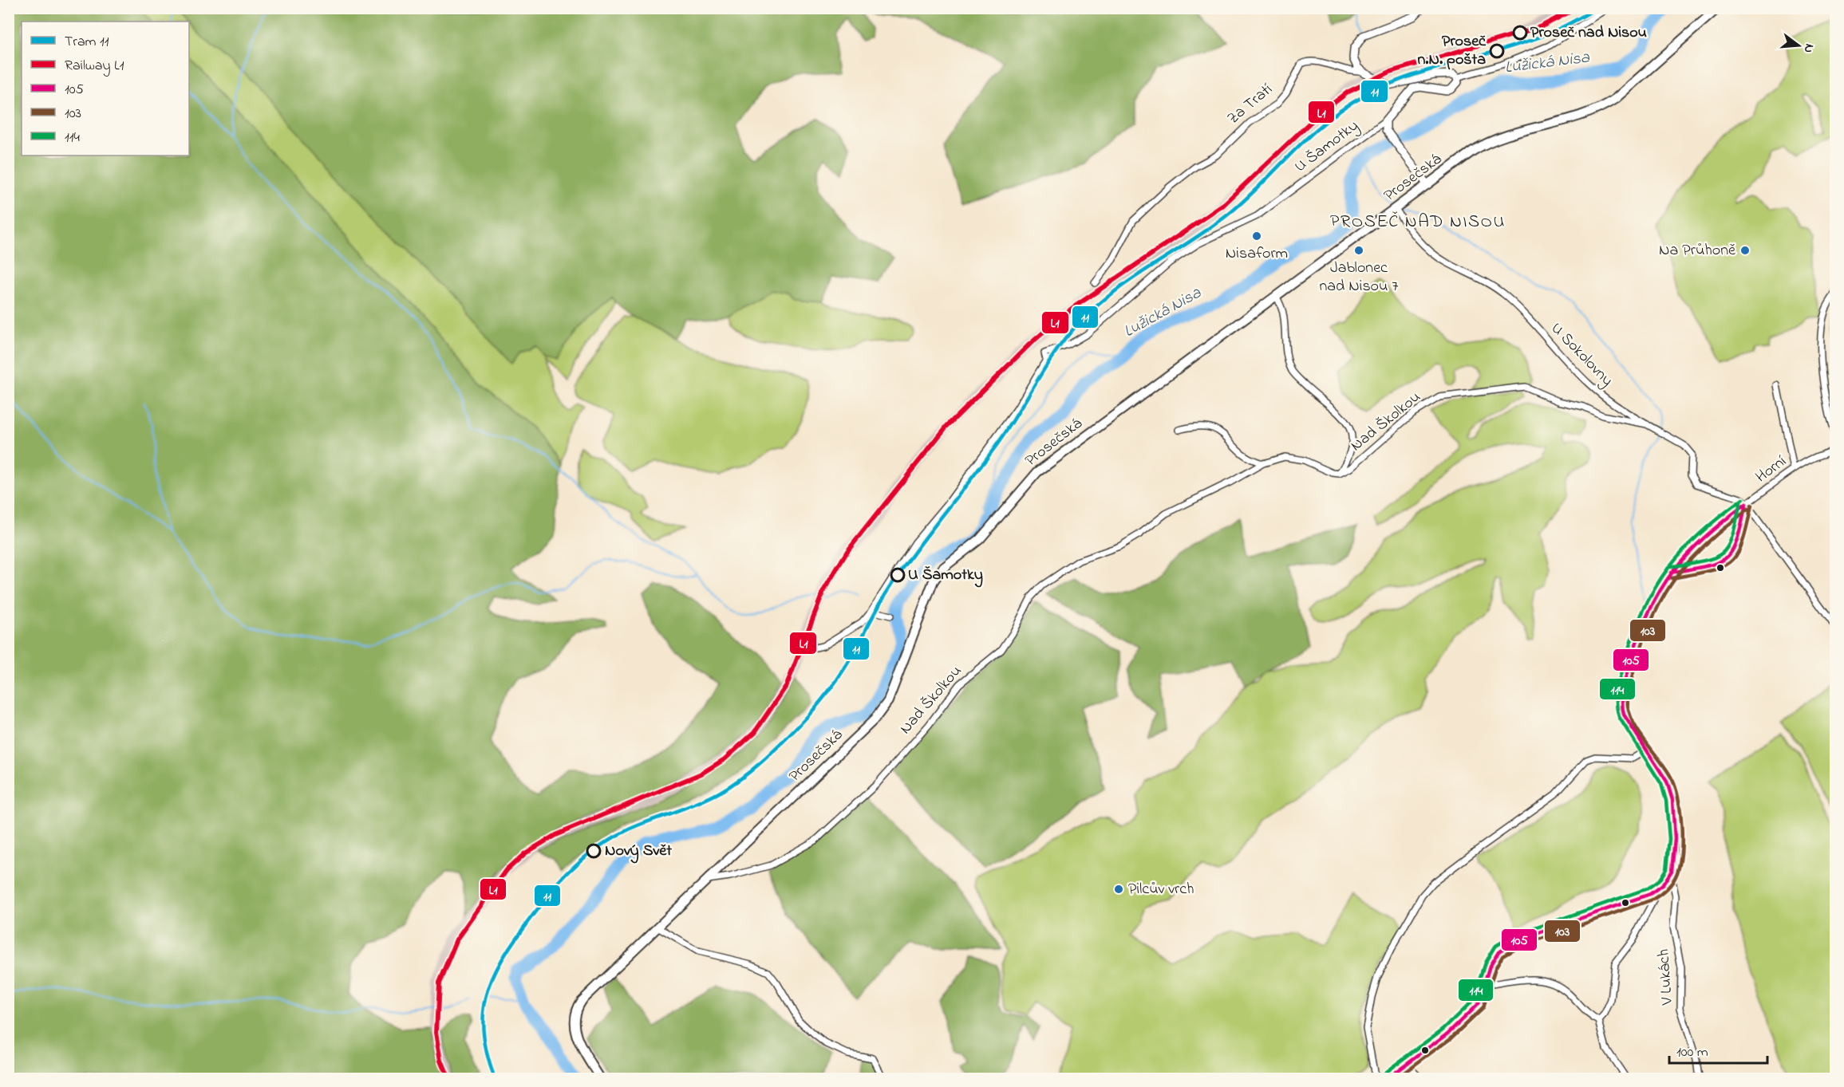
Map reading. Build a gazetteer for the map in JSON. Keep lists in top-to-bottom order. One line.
{"streets":{"main road":["Prosečská"],"street":["Za Tratí","U Šamotky","U Sokolovny","Nad Školkou","Horní","V Lukách"]},"crossings":[["Za Tratí","U Šamotky"],["Prosečská","U Sokolovny"],["Prosečská","Nad Školkou"],["U Sokolovny","Nad Školkou"],["U Sokolovny","Horní"],["Horní","V Lukách"]],"districts":["PROSEČ NAD NISOU"],"water":["Lužická Nisa"],"places":["Proseč nad Nisou","Proseč n.N. pošta","Nisaform","Jablonec nad Nisou 7","Na Průhoně","U Šamotky","Nový Svět","Pilcův vrch"],"lines":["tram line 11","rail line L1","transit line 114","transit line 105","transit line 103"],"legend":["Tram 11","Railway L1","105","103","114"],"scale_bar":"100 m","north":"right"}
